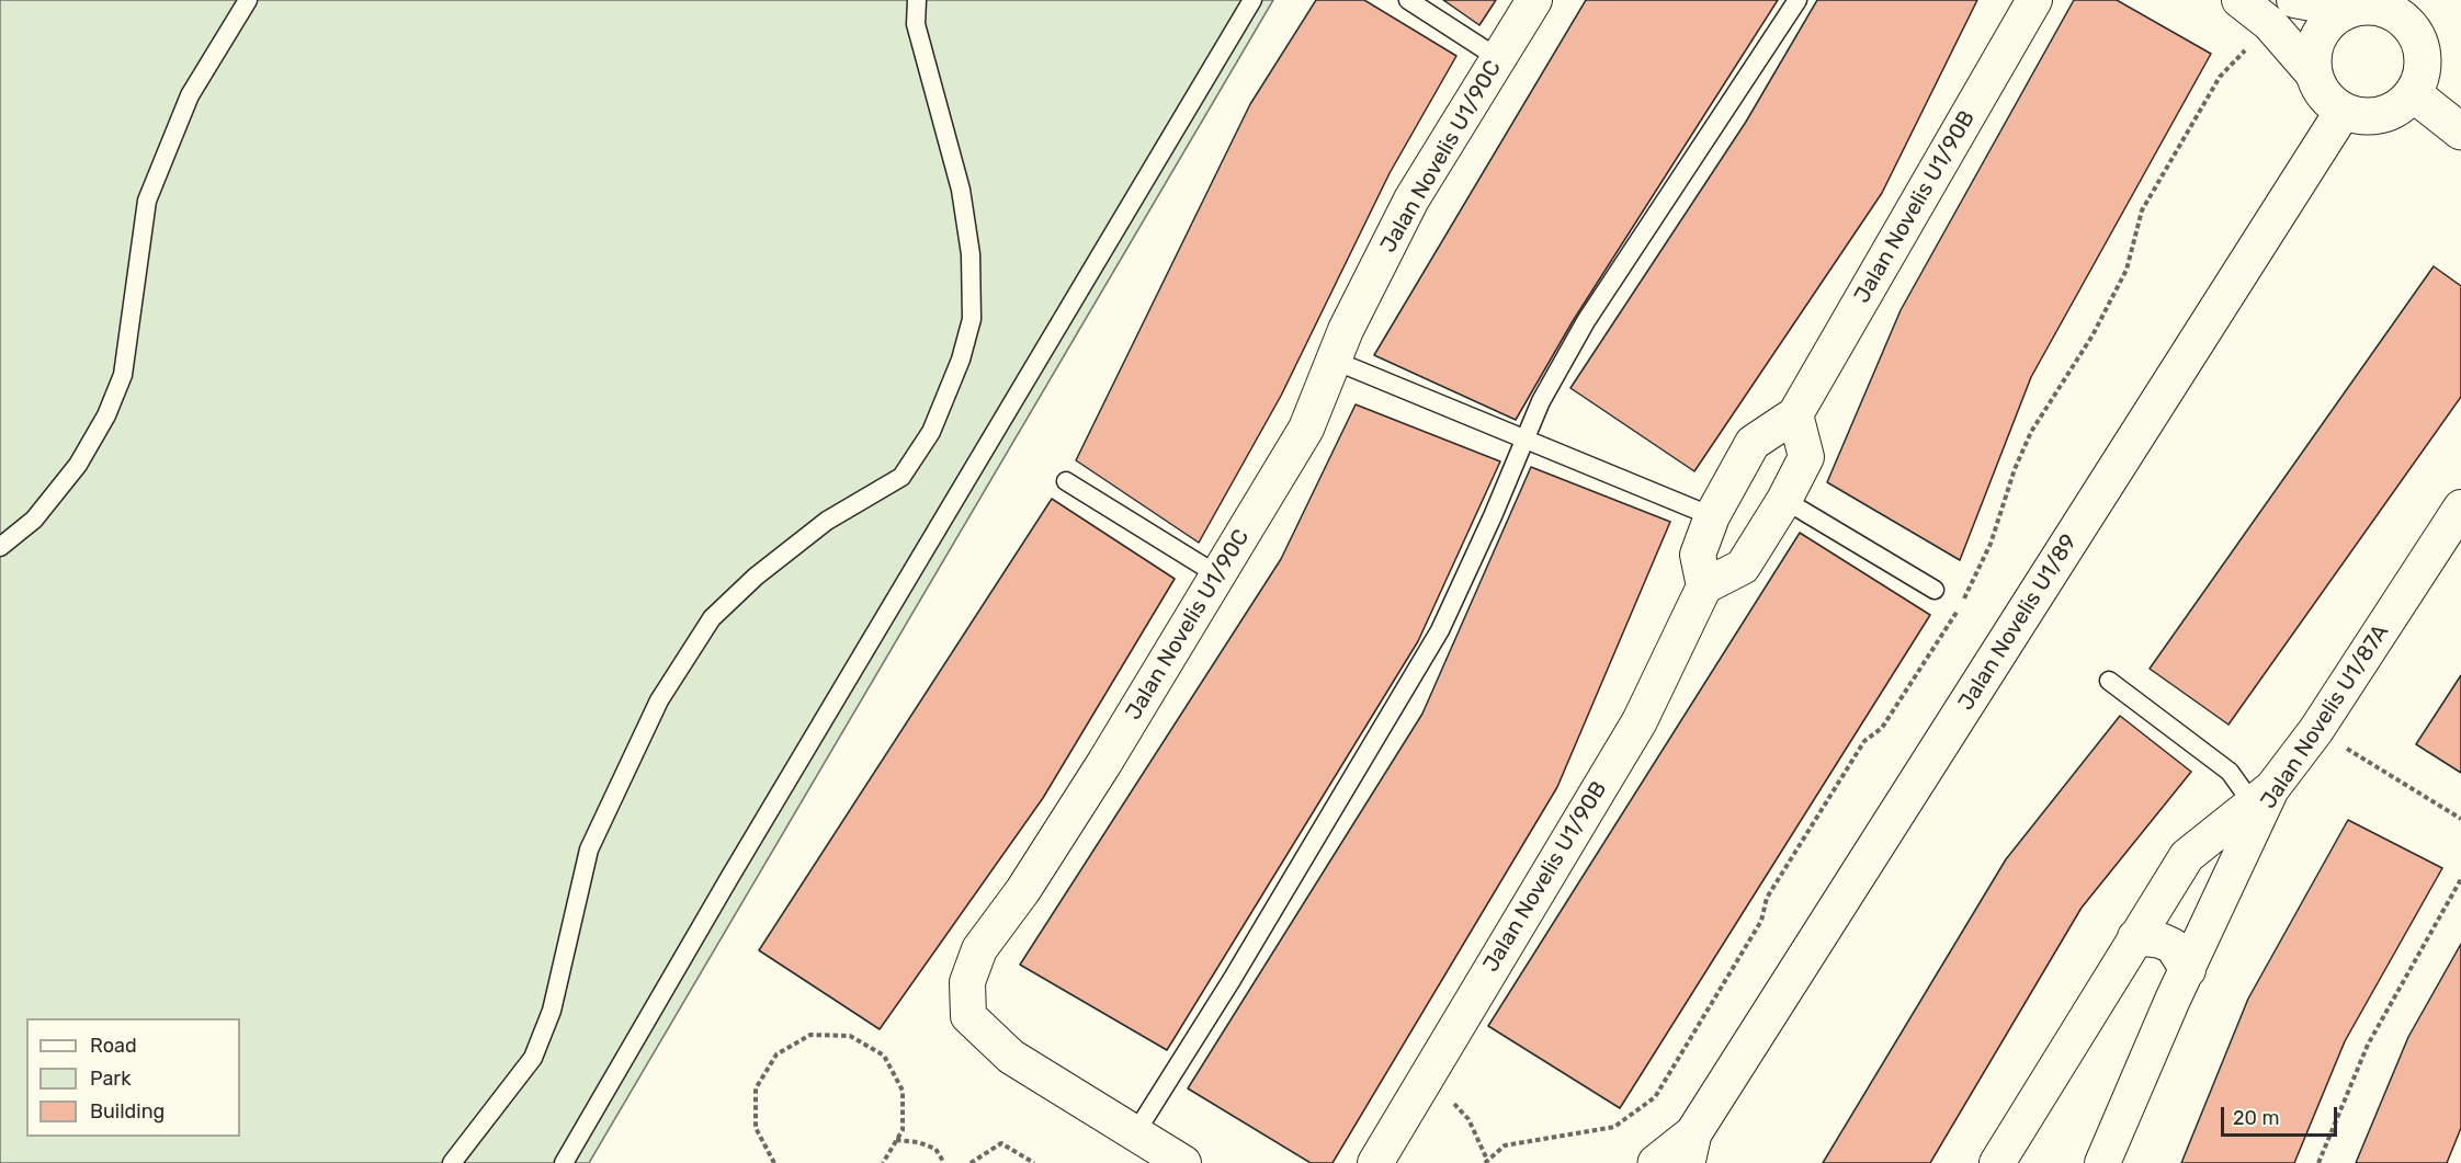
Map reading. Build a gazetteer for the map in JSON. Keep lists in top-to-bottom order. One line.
{"streets":{"street":["Jalan Novelis U1/90C","Jalan Novelis U1/90B","Jalan Novelis U1/89","Jalan Novelis U1/87A"]},"legend":["Road","Park","Building"],"scale_bar":"20 m"}
